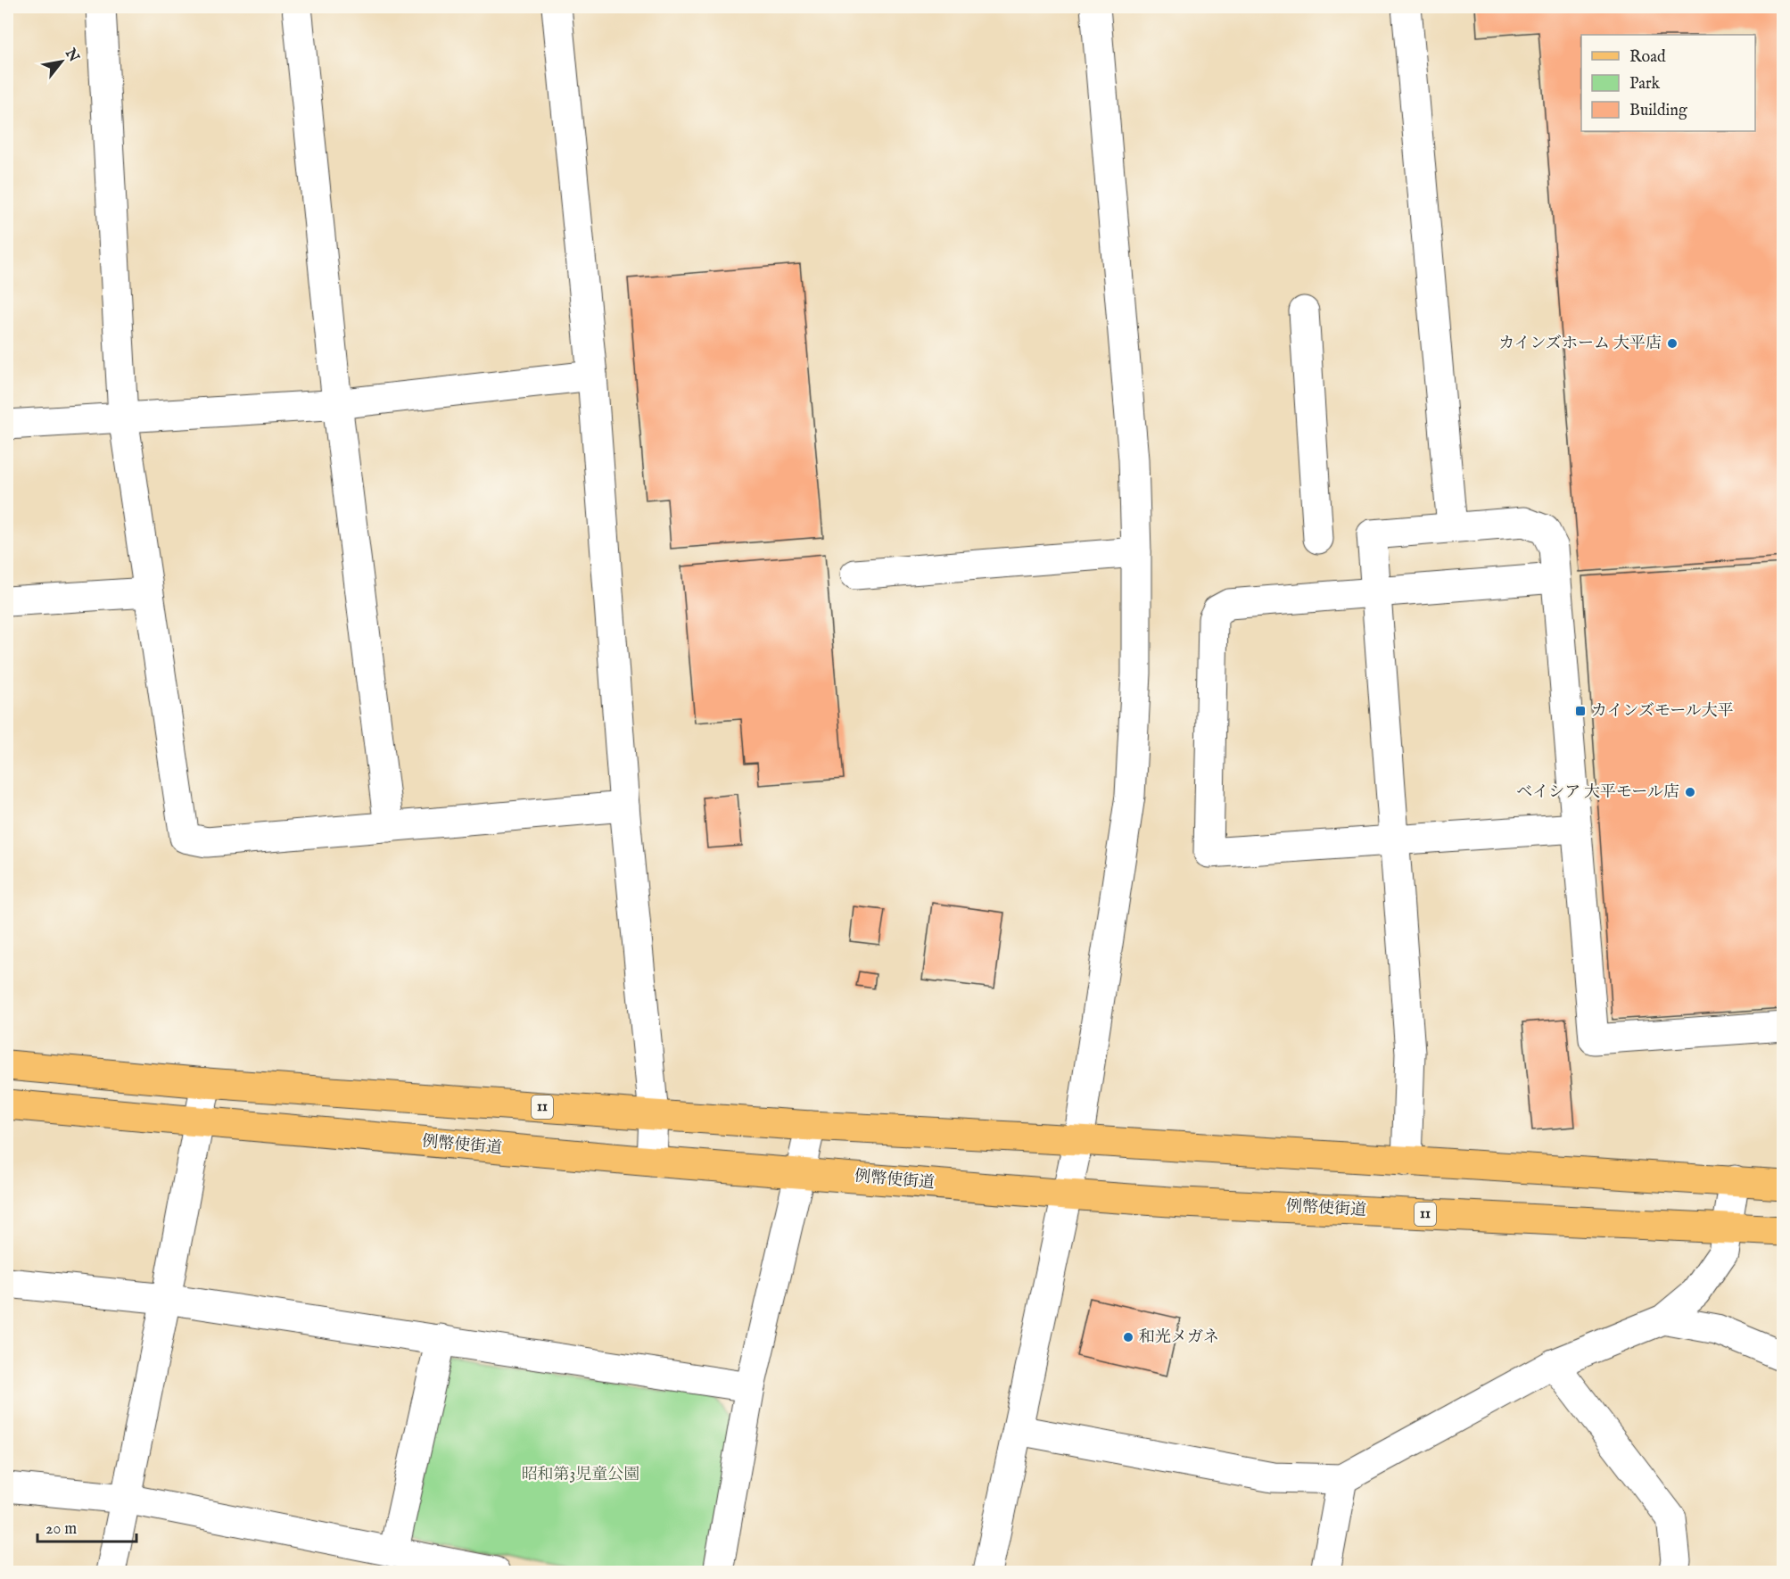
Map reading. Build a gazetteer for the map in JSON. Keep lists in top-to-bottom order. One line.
{"streets":{"main road":["11","例幣使街道"]},"parks":["昭和第3児童公園"],"places":{"other":["カインズホーム 大平店","ベイシア 大平モール店","和光メガネ"],"transit":["カインズモール大平"]},"legend":["Road","Park","Building"],"scale_bar":"20 m","north":"top right"}
